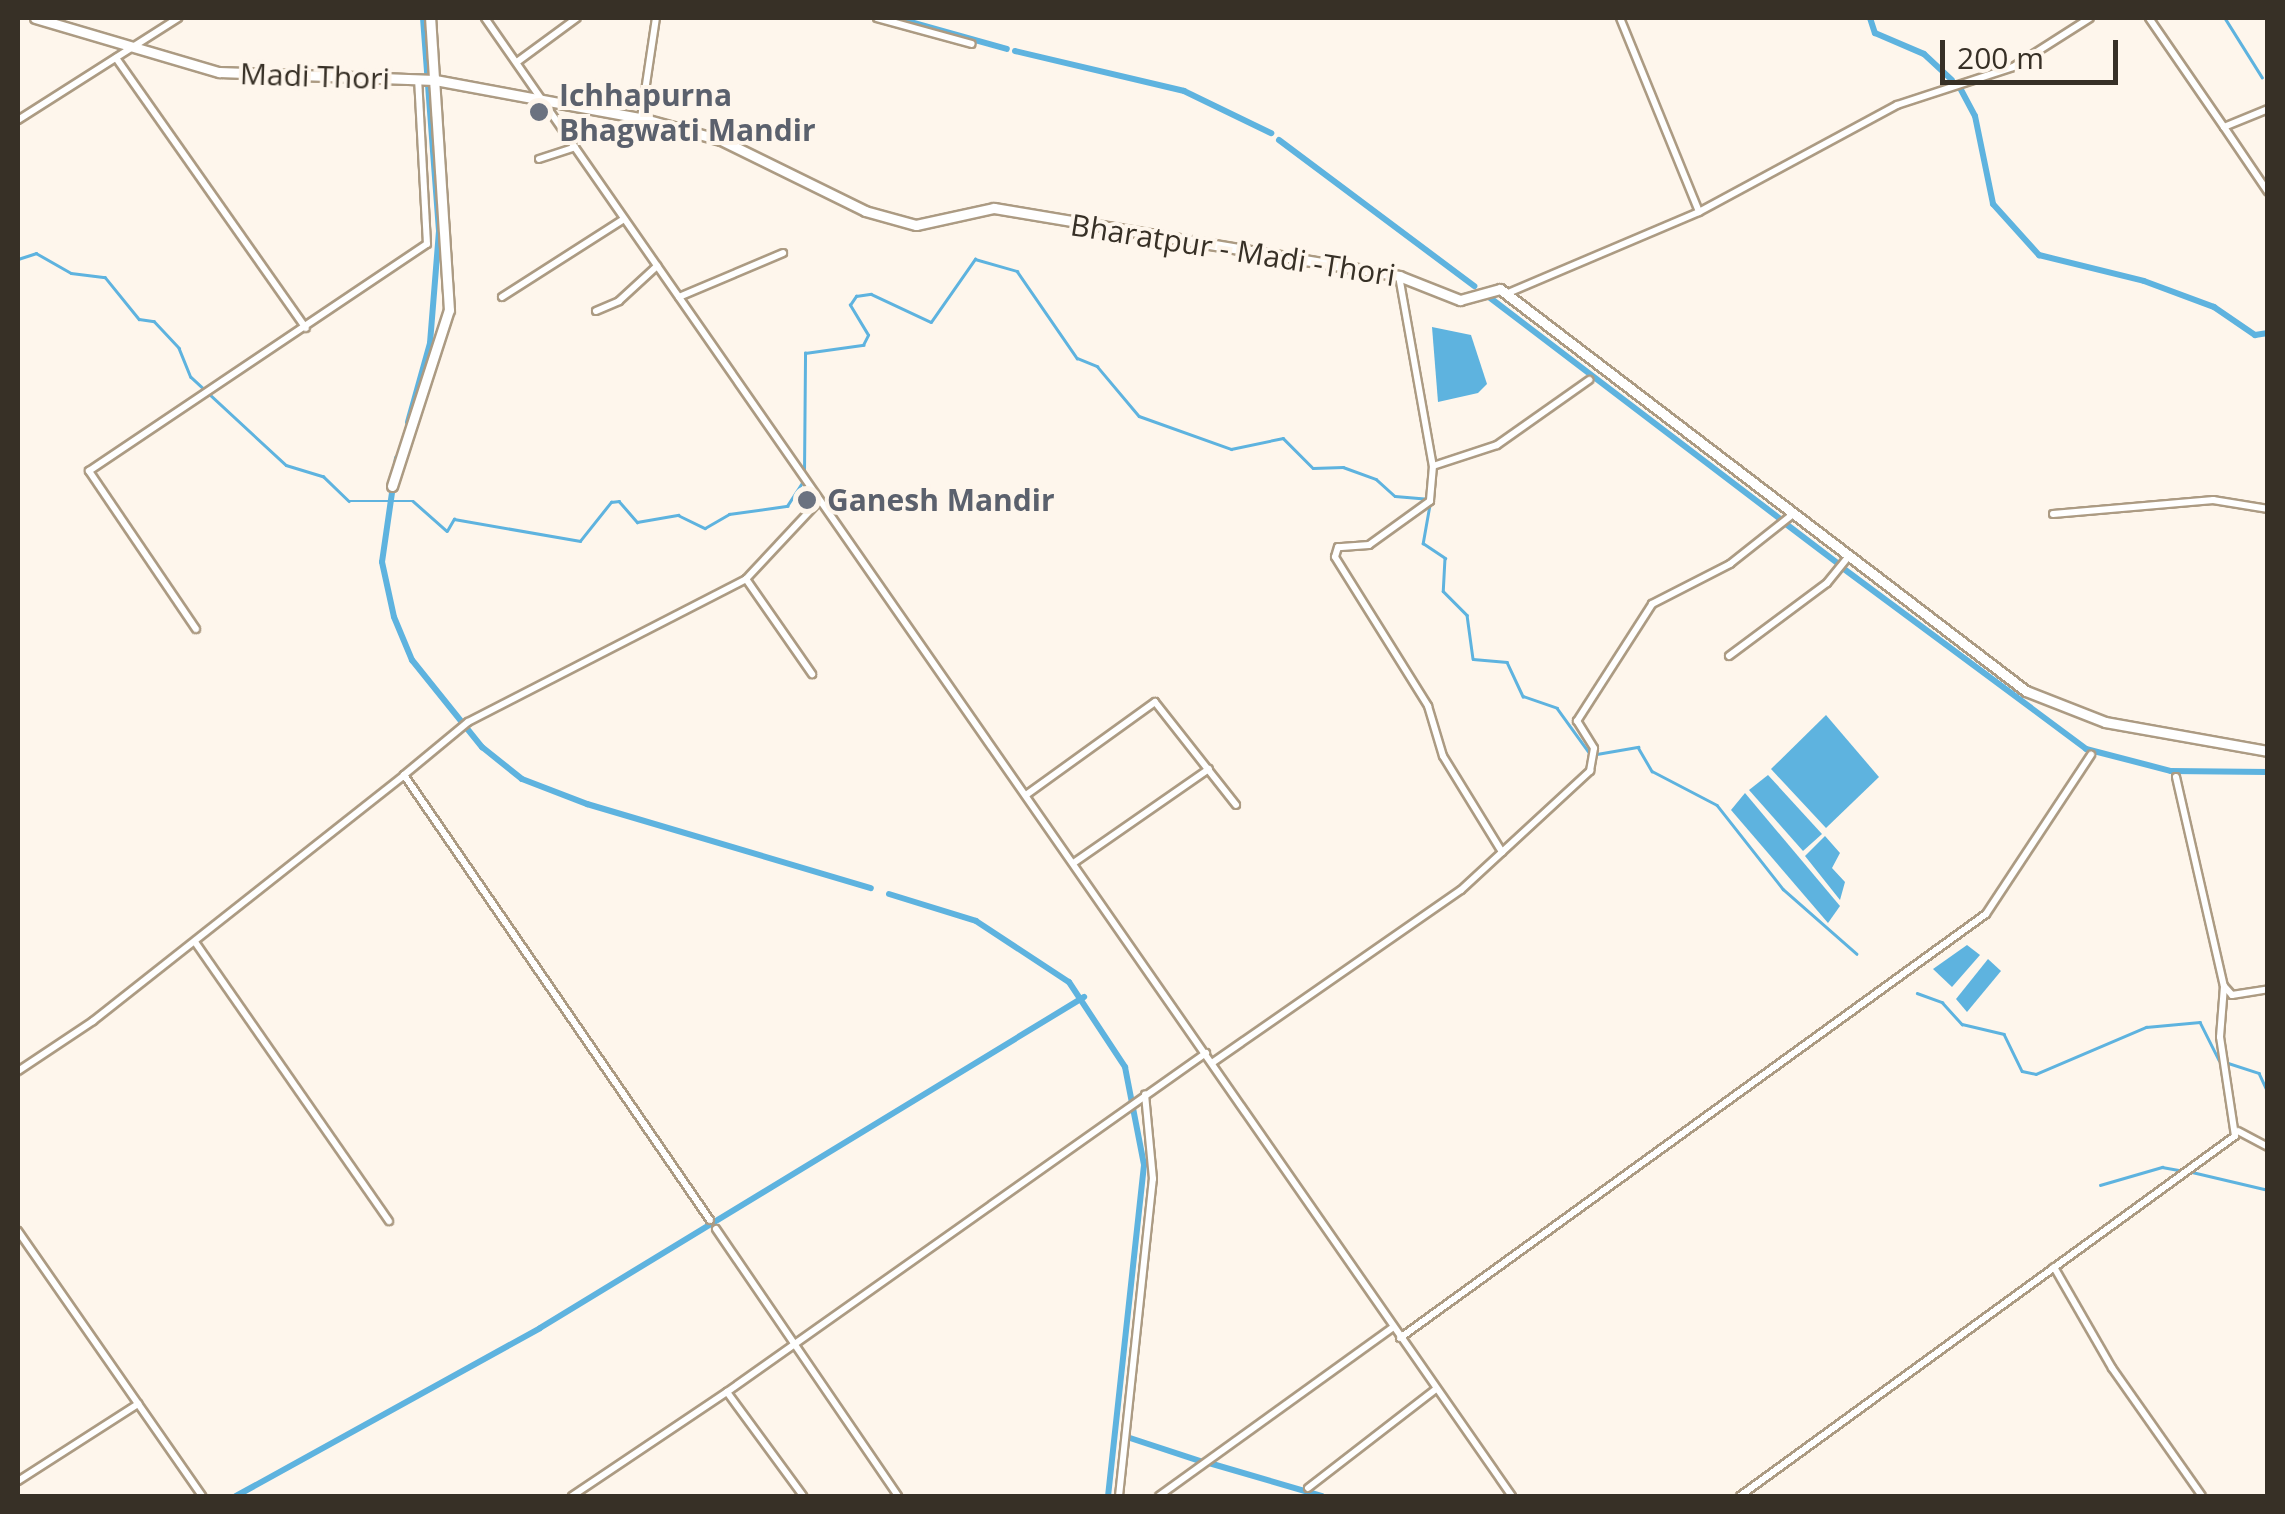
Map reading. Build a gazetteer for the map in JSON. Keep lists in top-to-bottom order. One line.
{"streets":{"main road":["Madi Thori","Bharatpur - Madi -Thori"]},"crossings":[["Madi Thori","Bharatpur - Madi -Thori"]],"places":["Ichhapurna Bhagwati Mandir","Ganesh Mandir"],"scale_bar":"200 m"}
